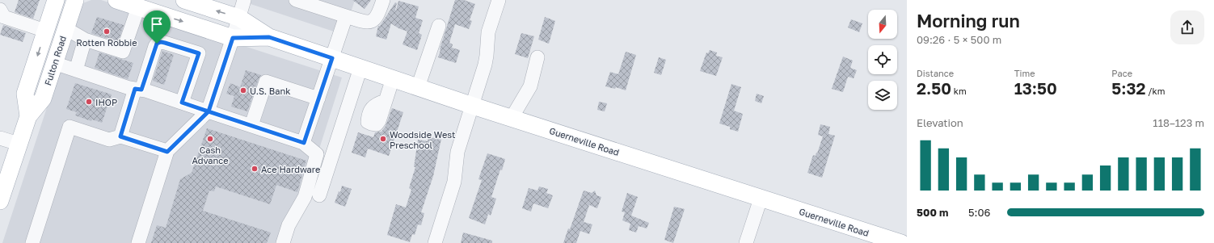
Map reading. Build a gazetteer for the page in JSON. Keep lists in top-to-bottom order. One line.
{"streets":{"main road":["Fulton Road","Guerneville Road"]},"places":["Rotten Robbie","U.S. Bank","IHOP","Cash Advance","Woodside West Preschool","Ace Hardware"],"north":"bottom","page":{"heading":["Morning run","09:26 · 5 × 500 m"],"stats":[["Distance","2.50 km"],["Time","13:50"],["Pace","5:32 /km"]],"chart":["Elevation","118–123 m"],"list":[{"name":"500 m","note":"5:06"}]}}
